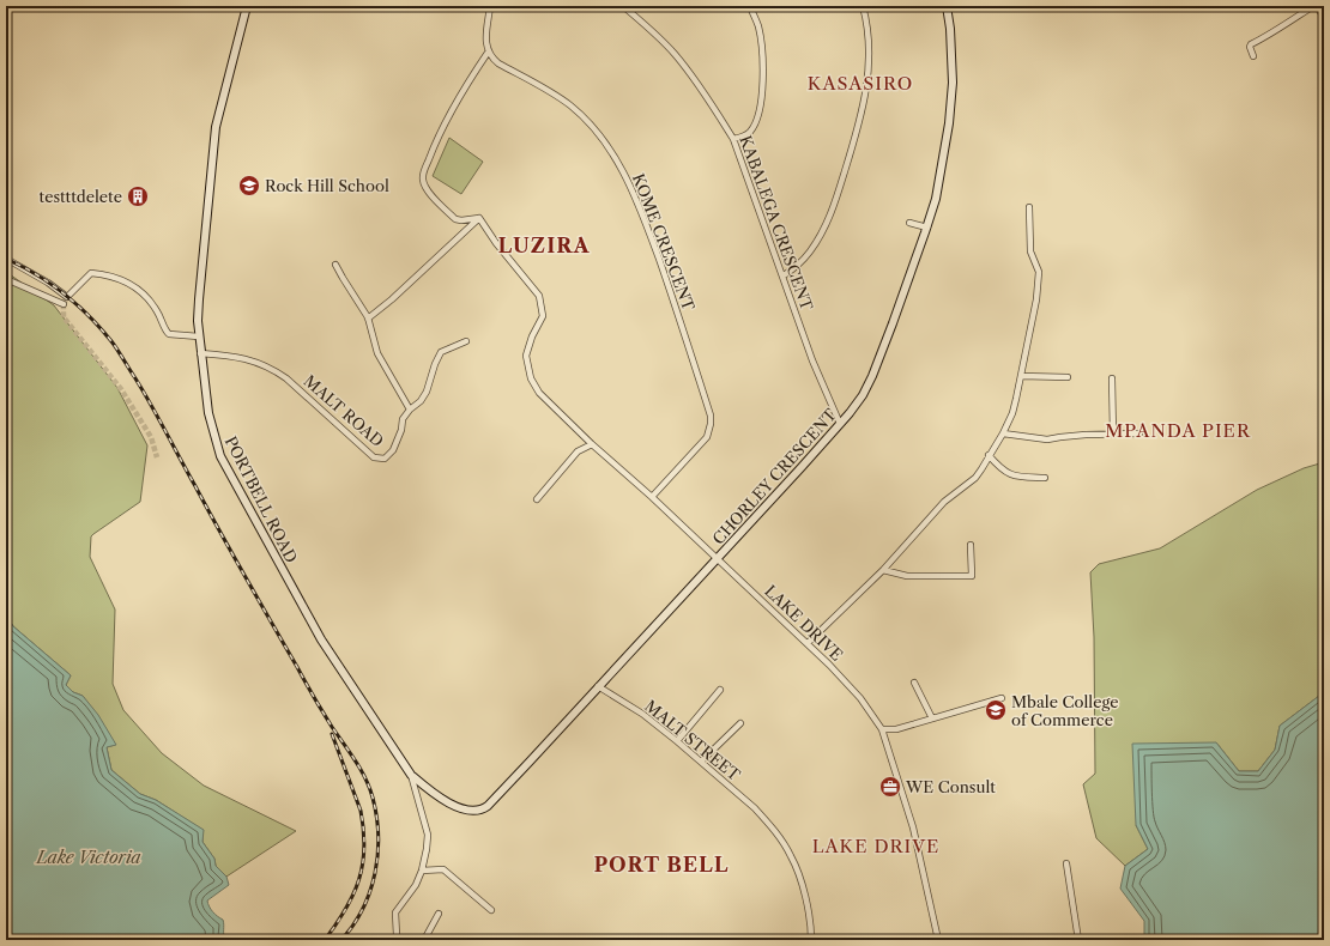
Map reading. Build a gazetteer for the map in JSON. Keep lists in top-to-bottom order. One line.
{"streets":{"main road":["CHORLEY CRESCENT","PORTBELL ROAD"],"street":["KABALEGA CRESCENT","KOME CRESCENT","MALT ROAD","LAKE DRIVE","MALT STREET"]},"crossings":[["KABALEGA CRESCENT","CHORLEY CRESCENT"],["KOME CRESCENT","LAKE DRIVE"],["MALT ROAD","PORTBELL ROAD"],["CHORLEY CRESCENT","PORTBELL ROAD"],["CHORLEY CRESCENT","LAKE DRIVE"],["CHORLEY CRESCENT","MALT STREET"]],"districts":["KASASIRO","LUZIRA","MPANDA PIER","LAKE DRIVE","PORT BELL"],"water":["Lake Victoria"],"places":{"school or university":["Rock Hill School","Mbale College of Commerce"],"building":["testttdelete"],"office":["WE Consult"]}}
